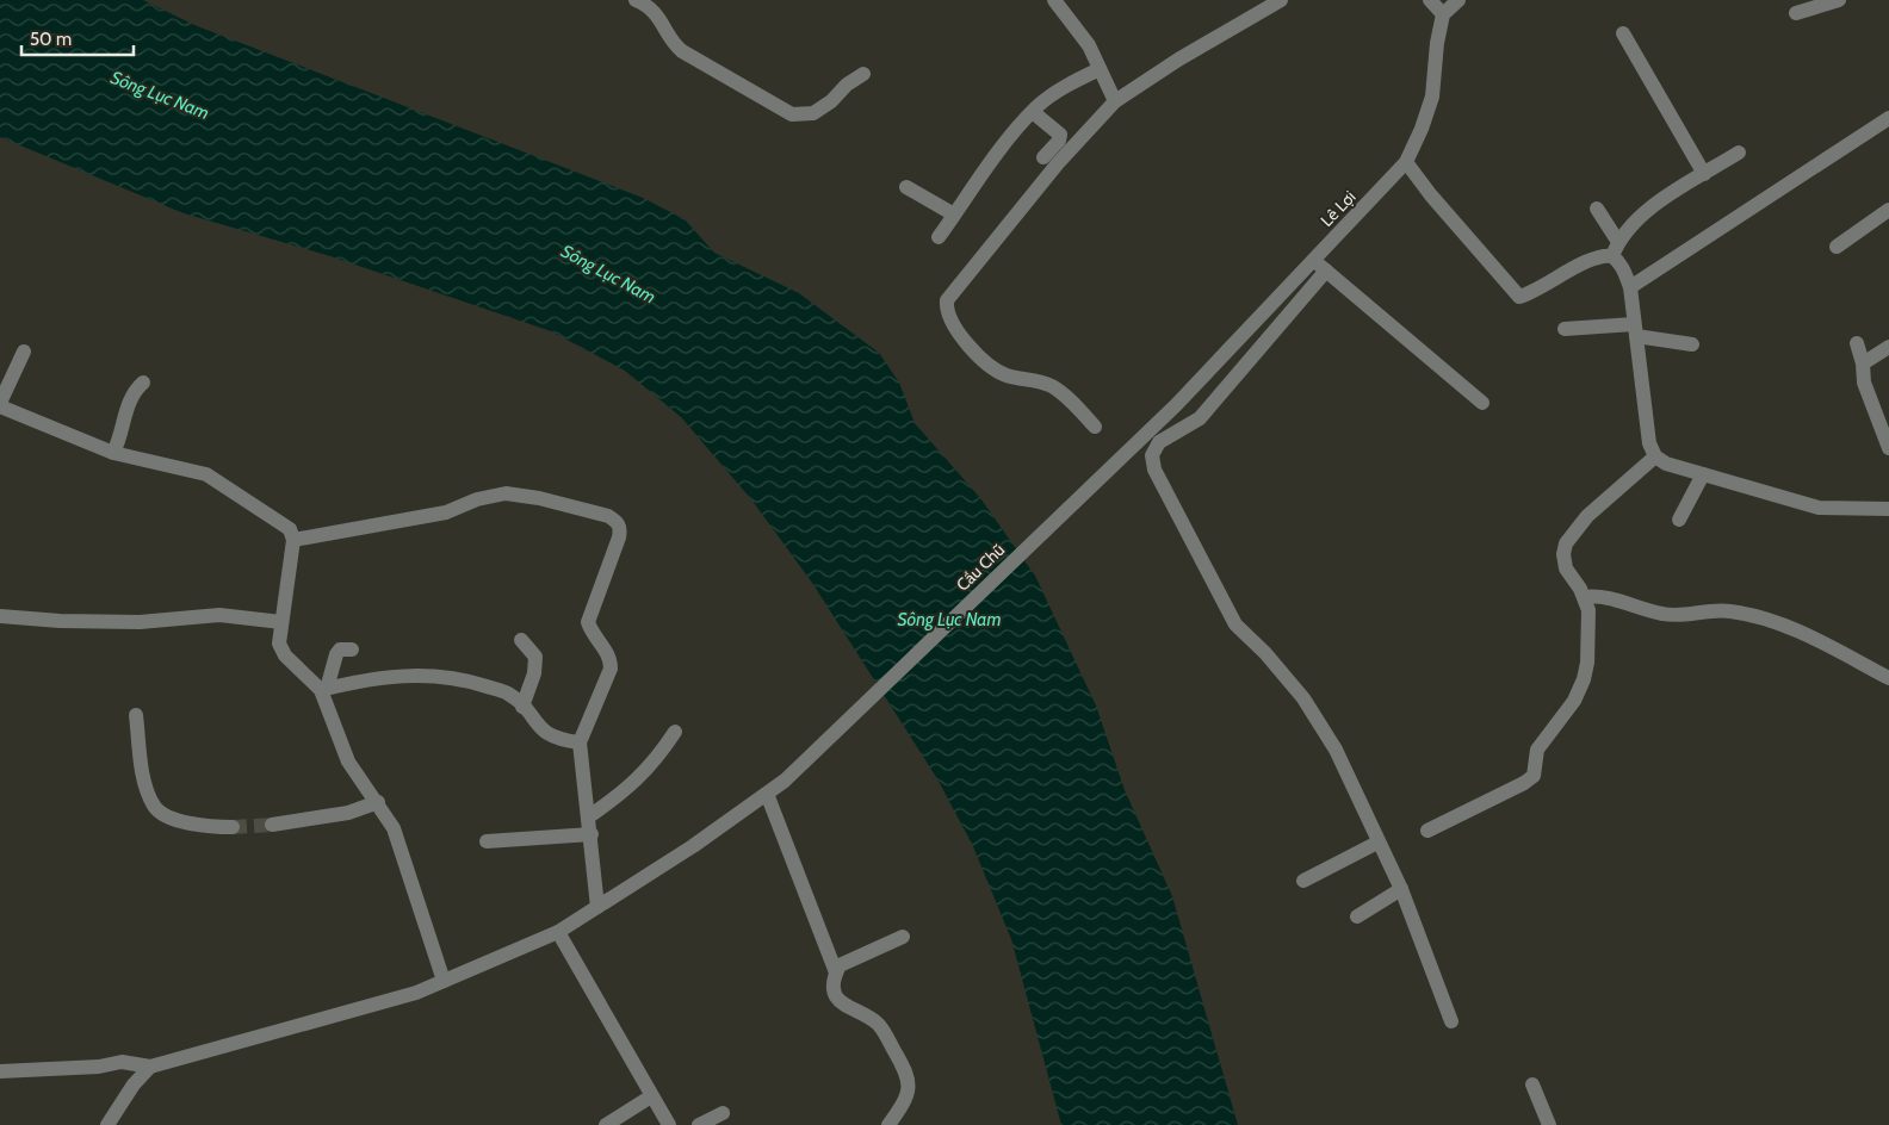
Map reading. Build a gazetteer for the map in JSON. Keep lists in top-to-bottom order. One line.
{"streets":{"street":["Lê Lợi","Cầu Chũ"]},"crossings":[["Lê Lợi","Cầu Chũ"]],"water":["Sông Lục Nam"],"scale_bar":"50 m"}
